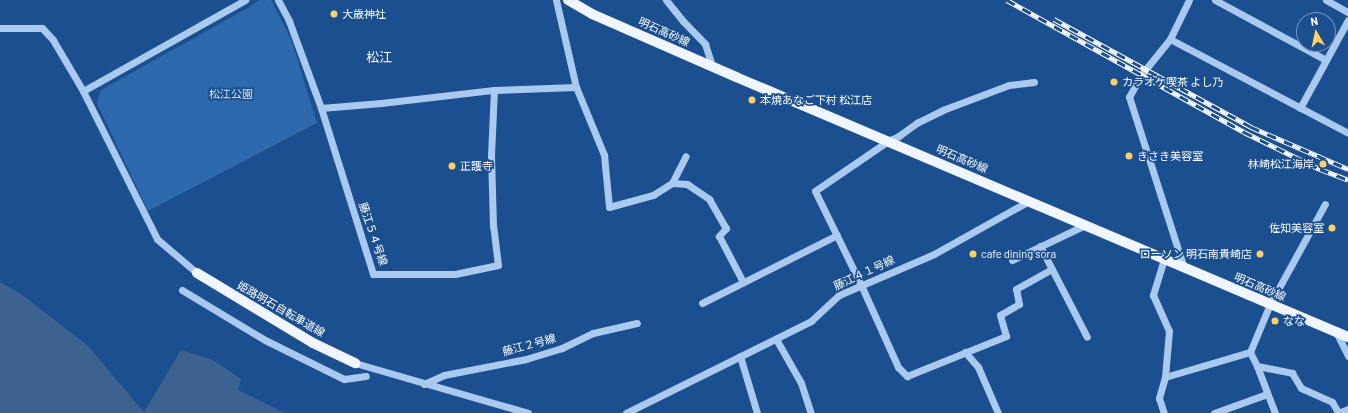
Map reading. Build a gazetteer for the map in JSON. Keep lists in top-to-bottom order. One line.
{"streets":{"main road":["明石高砂線","姫路明石自転車道線"],"street":["藤江５４号線","藤江４１号線","藤江２号線"]},"crossings":[["明石高砂線","藤江４１号線"]],"districts":["松江"],"parks":["松江公園"],"places":["大歳神社","カラオケ喫茶 よし乃","本焼あなご下村 松江店","きさき美容室","林崎松江海岸","正護寺","佐知美容室","cafe dining sora","ローソン 明石南貴崎店","なな"],"north":"top"}
